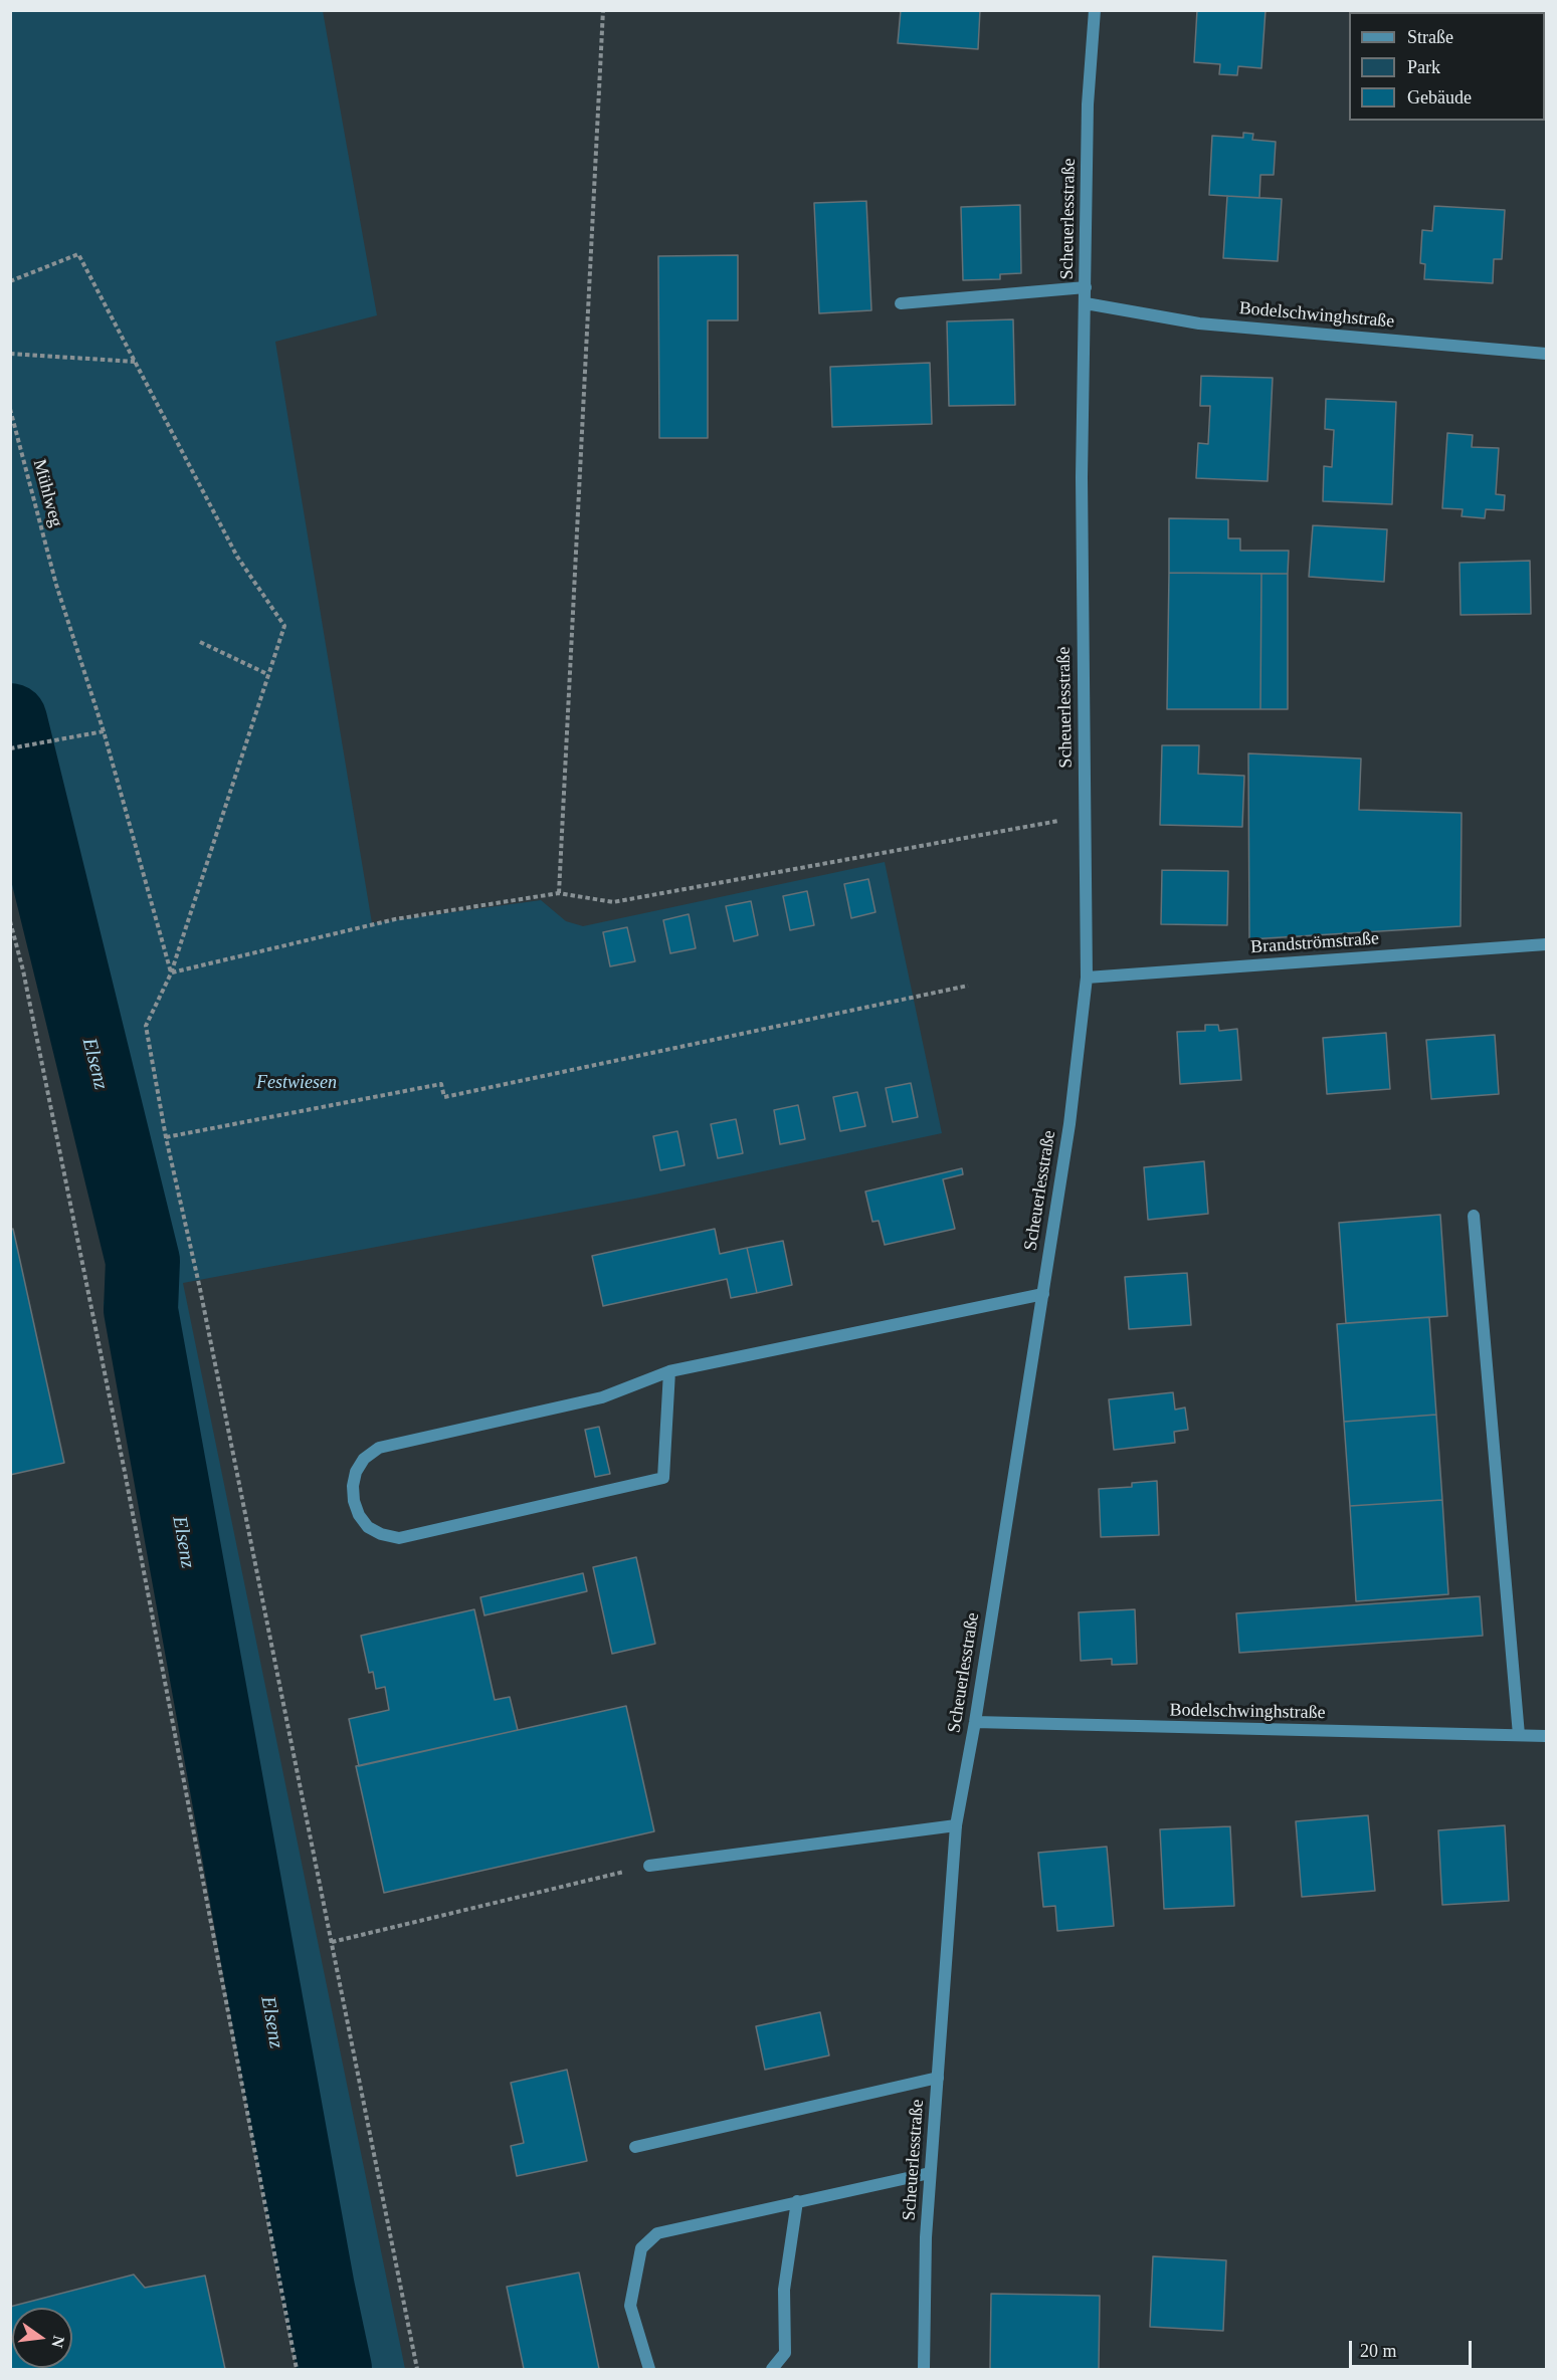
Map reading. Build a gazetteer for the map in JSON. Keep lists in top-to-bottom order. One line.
{"streets":{"street":["Scheuerlesstraße","Bodelschwinghstraße","Brandströmstraße"],"path":["Mühlweg"]},"crossings":[["Scheuerlesstraße","Bodelschwinghstraße"],["Scheuerlesstraße","Brandströmstraße"]],"water":["Elsenz"],"parks":["Festwiesen"],"legend":["Straße","Park","Gebäude"],"scale_bar":"20 m","north":"right"}
